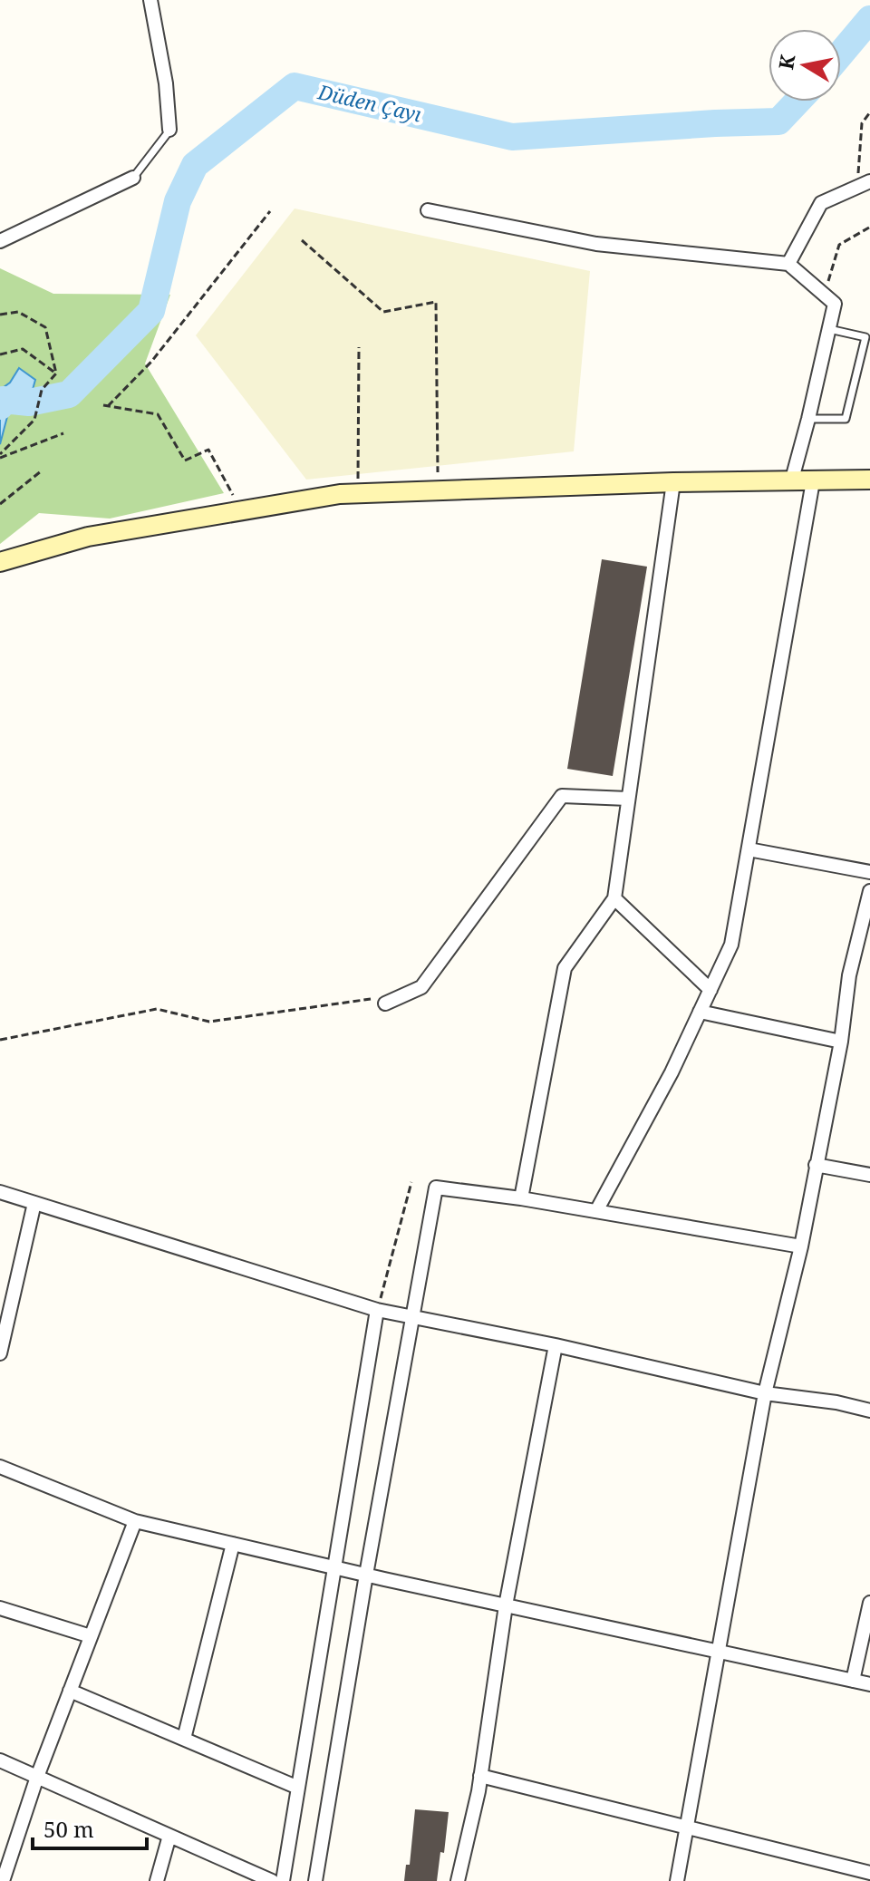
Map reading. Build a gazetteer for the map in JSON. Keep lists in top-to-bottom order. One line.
{"water":["Düden Çayı"],"scale_bar":"50 m","north":"left"}
